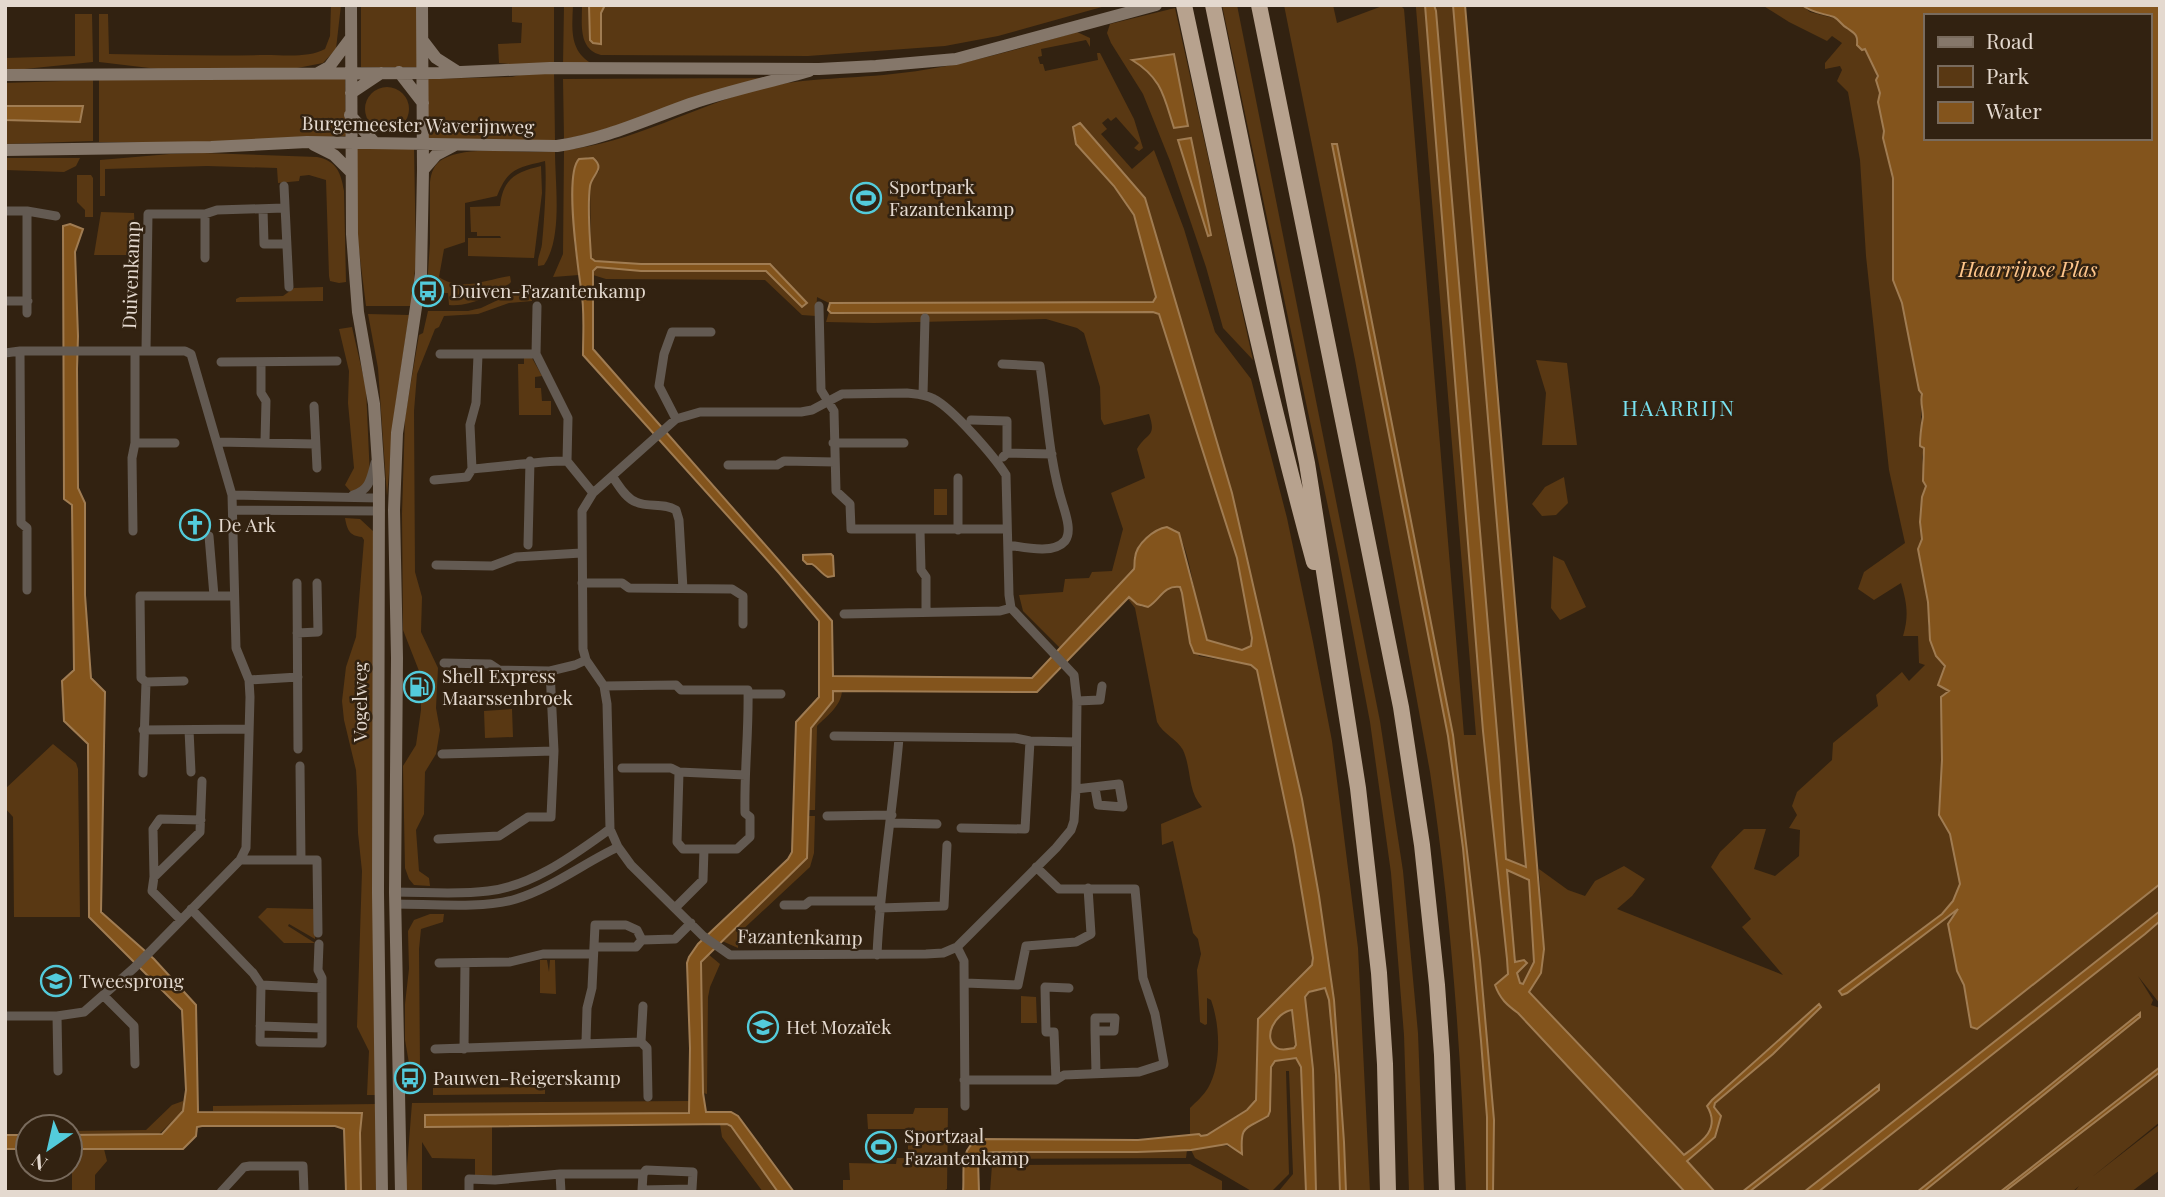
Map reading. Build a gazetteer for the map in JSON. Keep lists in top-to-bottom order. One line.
{"streets":{"street":["Burgemeester Waverijnweg","Duivenkamp","Vogelweg","Fazantenkamp"]},"crossings":[["Burgemeester Waverijnweg","Vogelweg"]],"districts":["HAARRIJN"],"water":["Haarrijnse Plas"],"places":{"sports":["Sportpark Fazantenkamp","Sportzaal Fazantenkamp"],"bus stop":["Duiven-Fazantenkamp","Pauwen-Reigerskamp"],"church":["De Ark"],"fuel station":["Shell Express Maarssenbroek"],"school or university":["Tweesprong","Het Mozaïek"]},"legend":["Road","Park","Water"],"north":"bottom left"}
